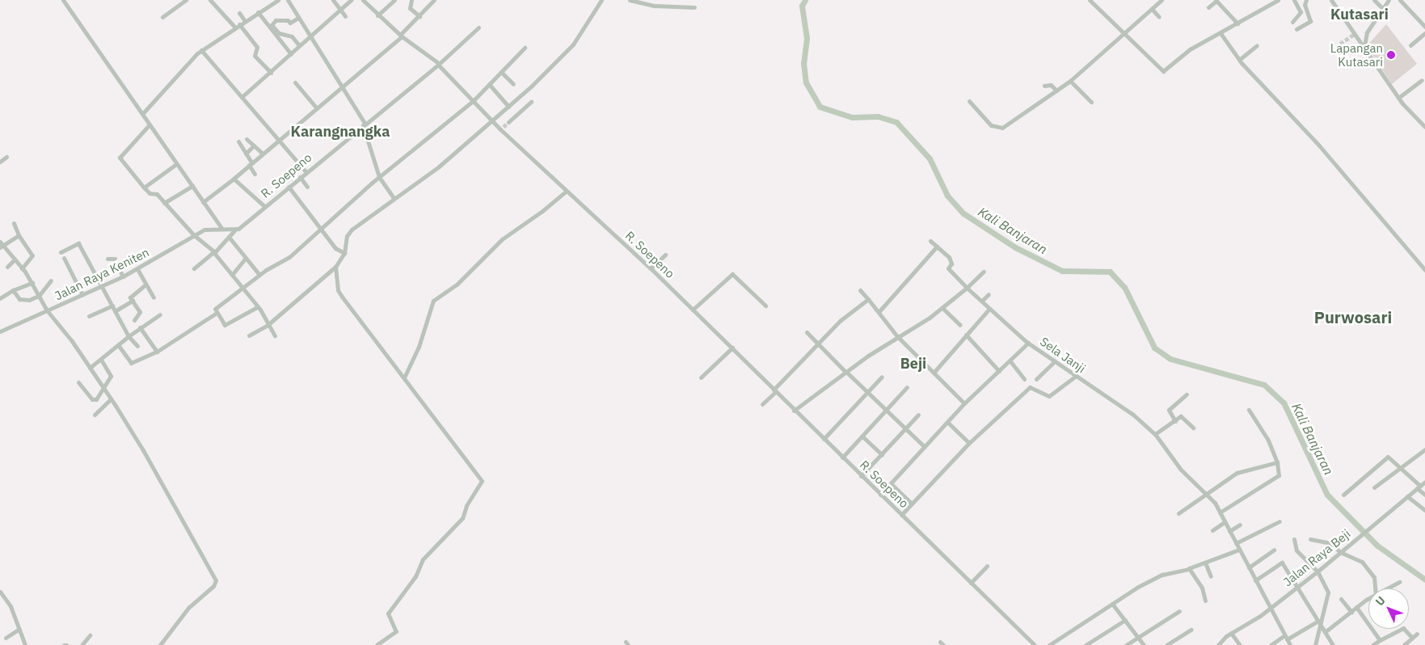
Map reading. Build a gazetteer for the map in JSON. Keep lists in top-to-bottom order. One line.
{"streets":{"street":["R. Soepeno","Jalan Raya Keniten","Sela Janji","Jalan Raya Beji"]},"crossings":[["Sela Janji","Jalan Raya Beji"]],"districts":["Kutasari","Karangnangka","Purwosari","Beji"],"water":["Kali Banjaran"],"places":["Lapangan Kutasari"],"north":"top left"}
